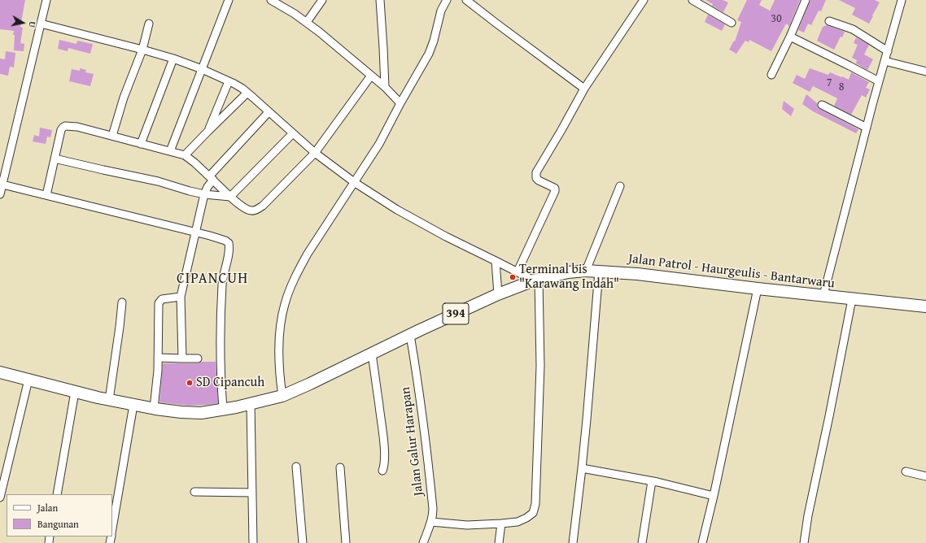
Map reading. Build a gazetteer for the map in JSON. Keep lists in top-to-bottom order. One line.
{"streets":{"main road":["Jalan Patrol - Haurgeulis - Bantarwaru","394"],"street":["Jalan Galur Harapan"]},"crossings":[["Jalan Patrol - Haurgeulis - Bantarwaru","Jalan Galur Harapan"]],"districts":["CIPANCUH"],"places":["Terminal bis \"Karawang Indah\"","SD Cipancuh"],"house_numbers":["30","7","8"],"legend":["Jalan","Bangunan"],"north":"right"}
